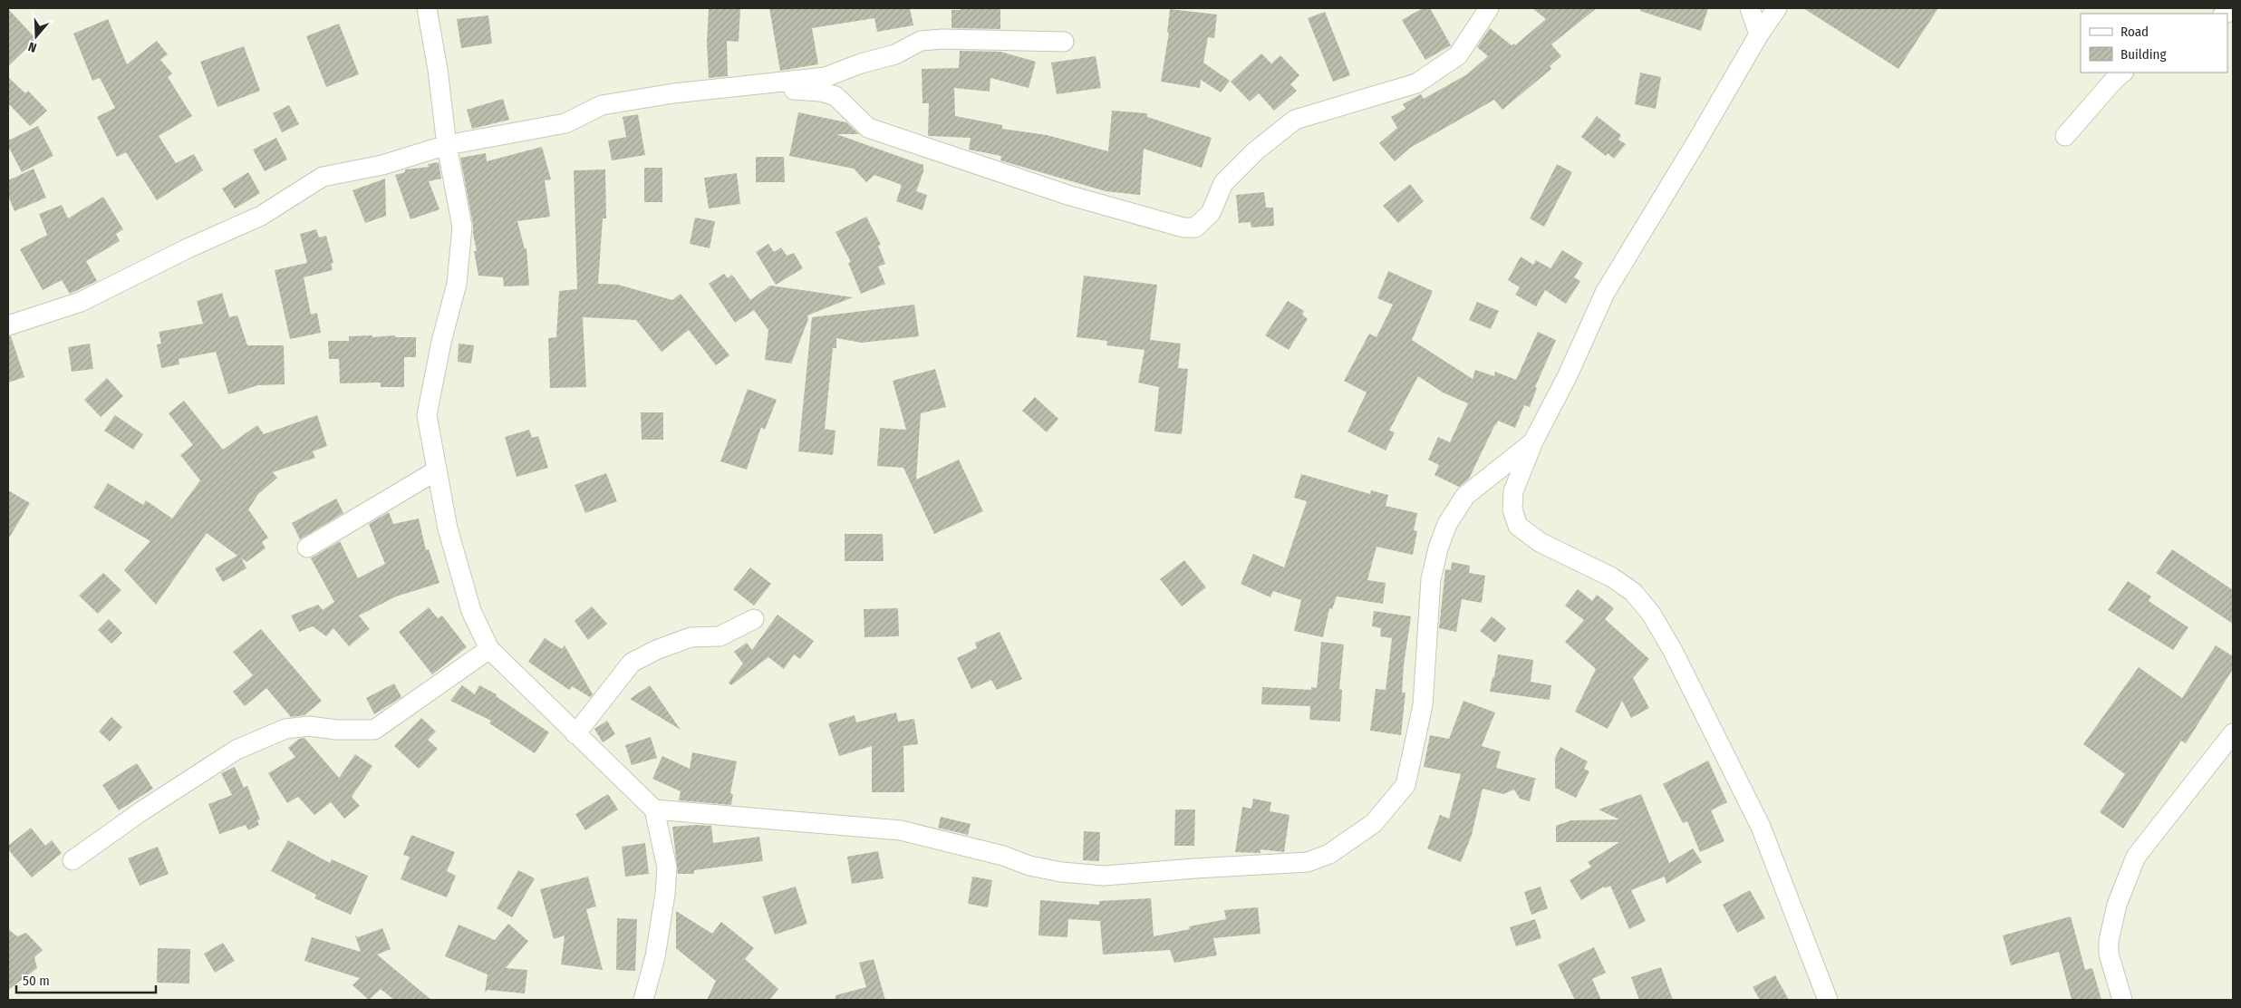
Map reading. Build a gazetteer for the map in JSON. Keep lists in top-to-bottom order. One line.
{"legend":["Road","Building"],"scale_bar":"50 m","north":"bottom"}
